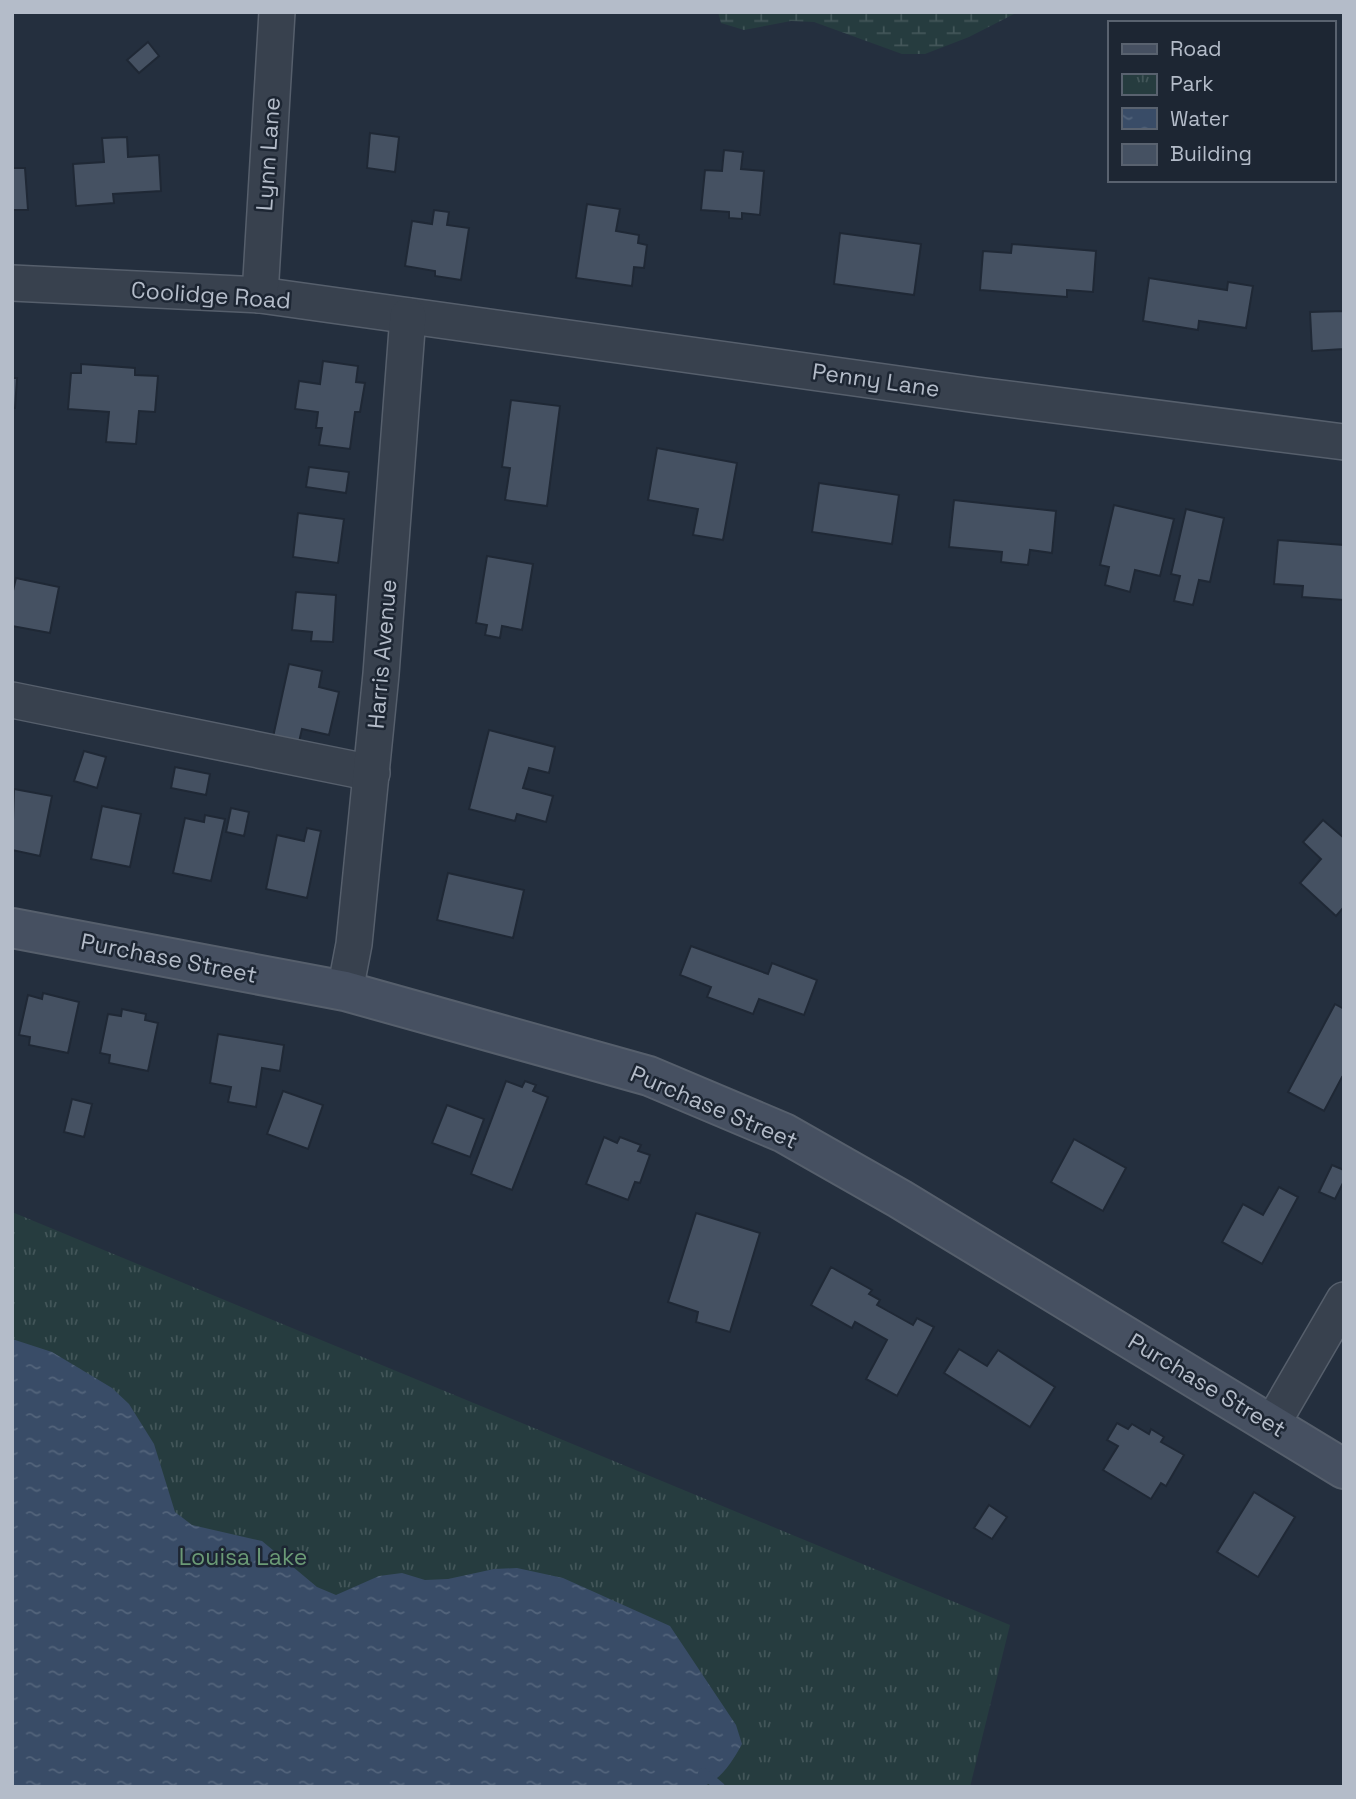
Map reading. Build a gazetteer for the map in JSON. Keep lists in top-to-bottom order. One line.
{"streets":{"main road":["Purchase Street"],"street":["Lynn Lane","Coolidge Road","Penny Lane","Harris Avenue"]},"crossings":[["Lynn Lane","Coolidge Road"],["Coolidge Road","Penny Lane"],["Coolidge Road","Harris Avenue"],["Penny Lane","Harris Avenue"],["Harris Avenue","Purchase Street"]],"parks":["Louisa Lake"],"legend":["Road","Park","Water","Building"]}
